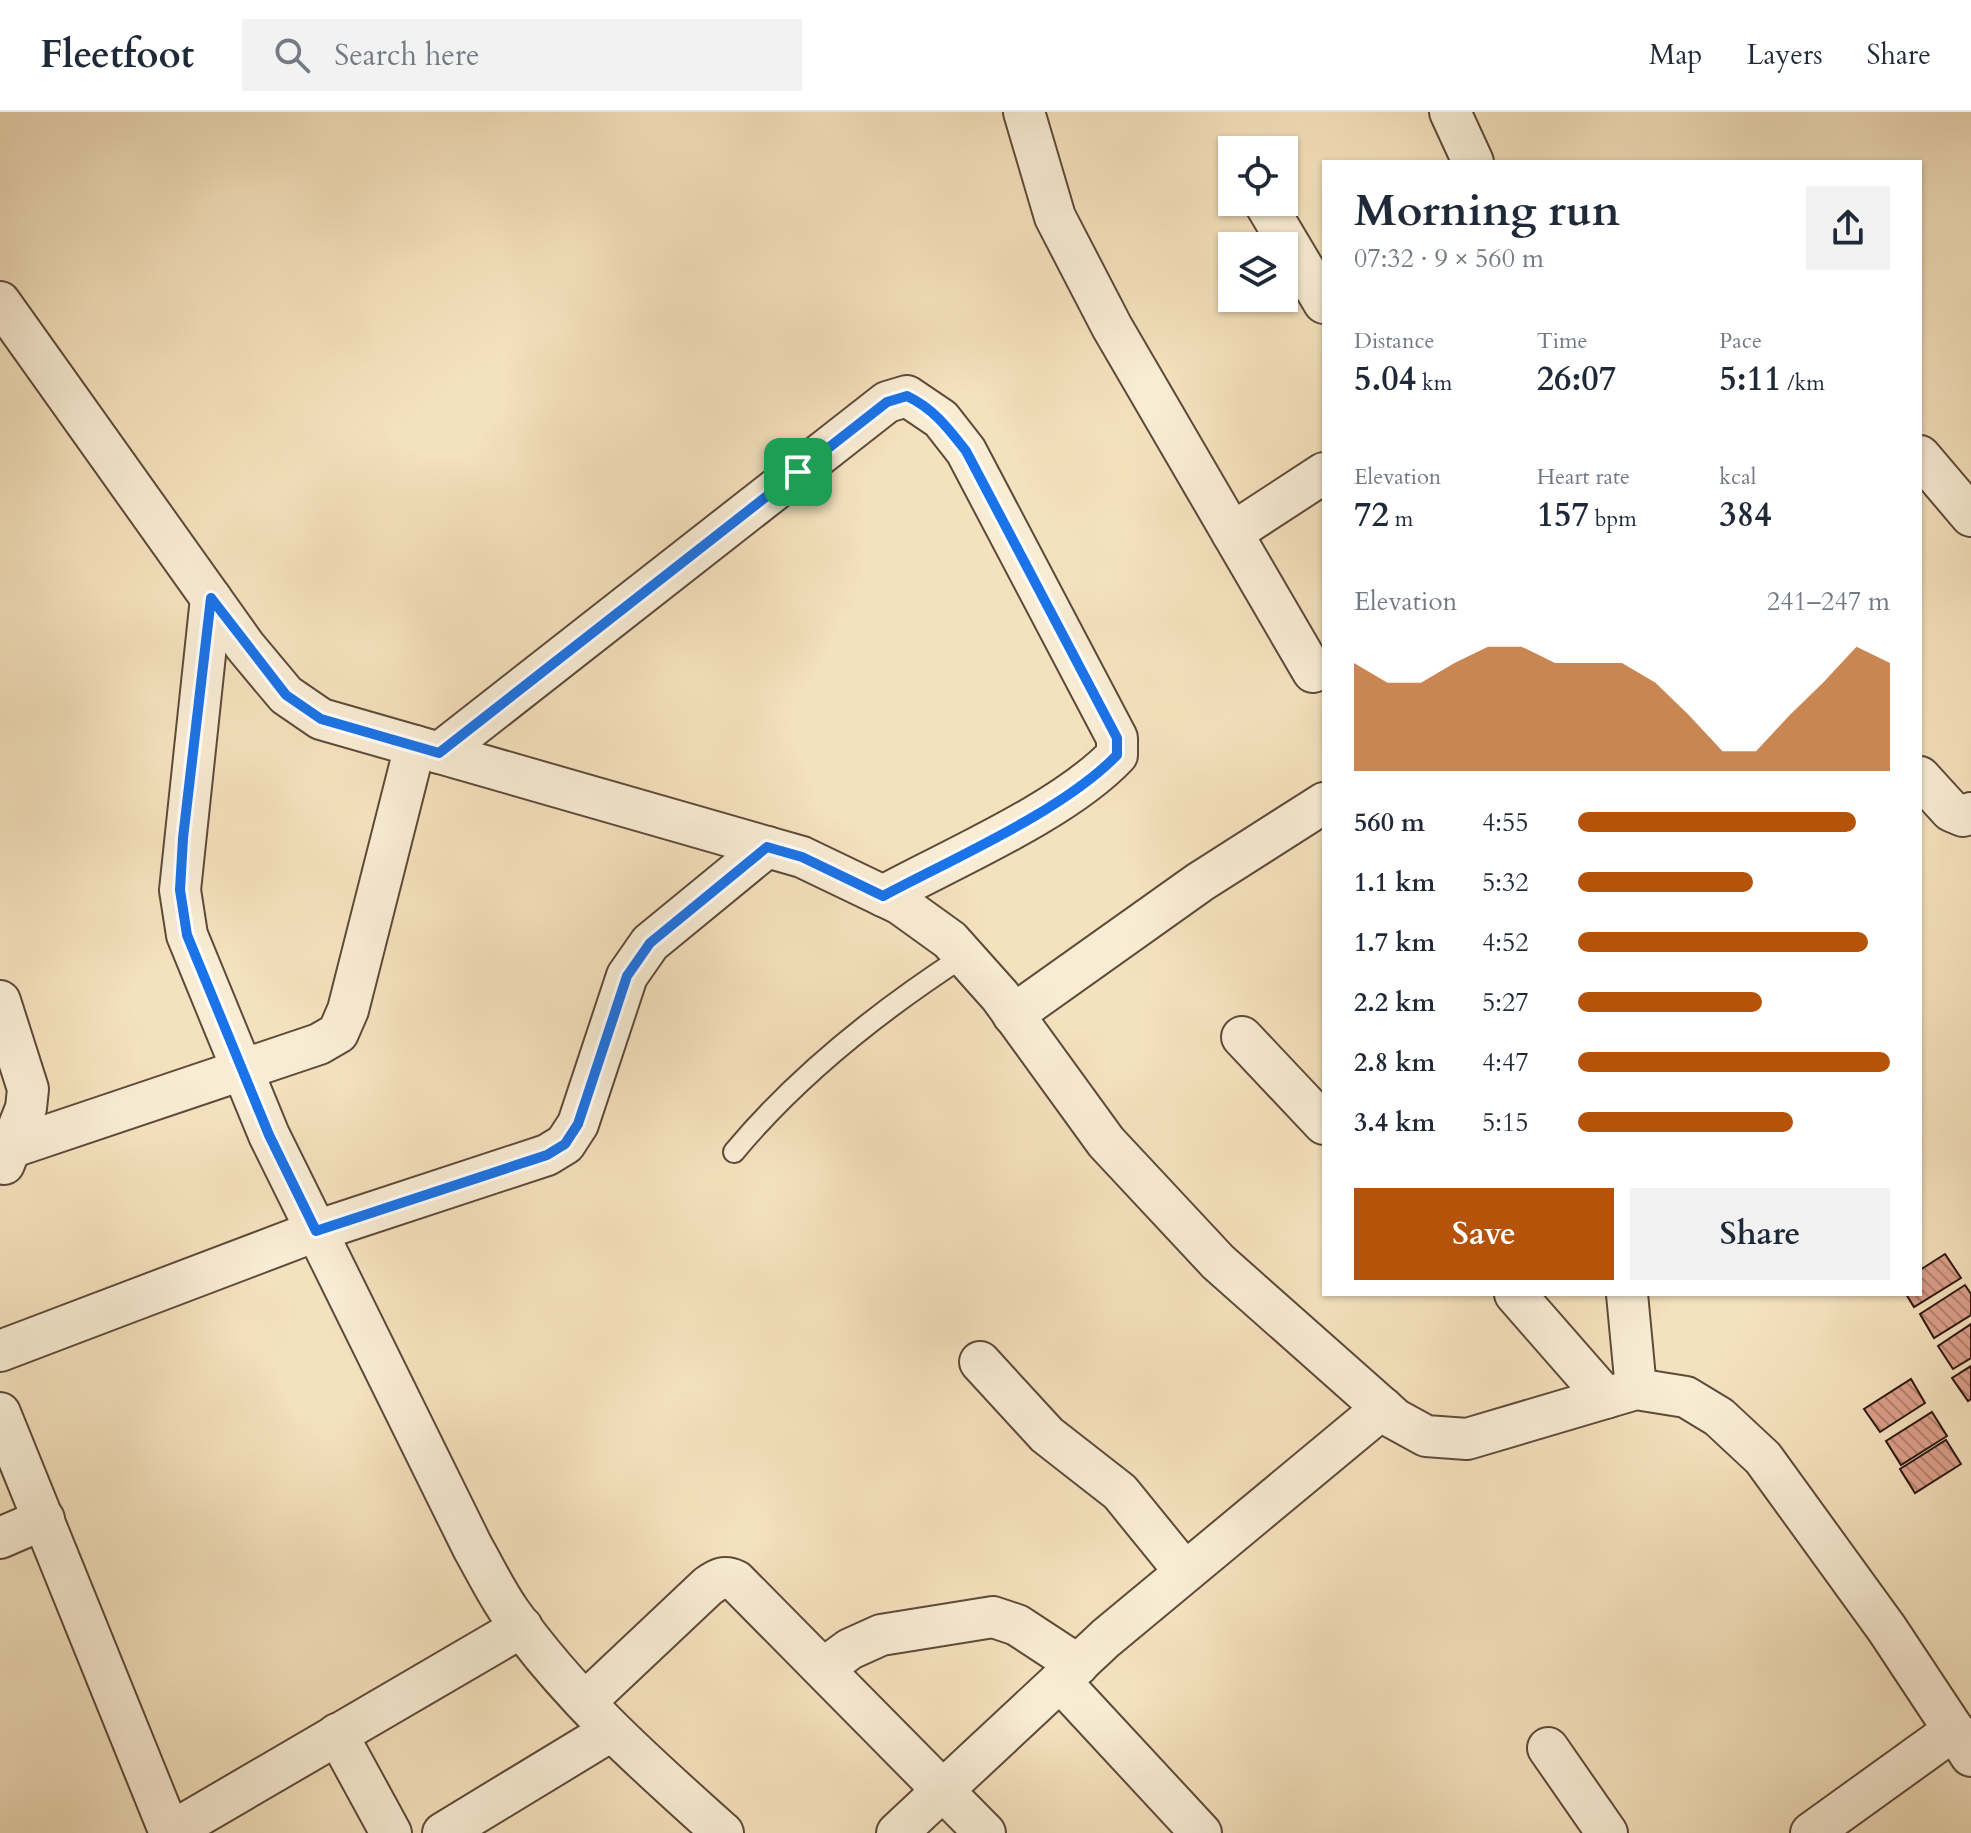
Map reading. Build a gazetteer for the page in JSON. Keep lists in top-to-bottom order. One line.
{"page":{"header":"Fleetfoot","search":"Search here","nav":["Map","Layers","Share"],"heading":["Morning run","07:32 · 9 × 560 m"],"stats":[["Distance","5.04 km"],["Time","26:07"],["Pace","5:11 /km"],["Elevation","72 m"],["Heart rate","157 bpm"],["kcal","384"]],"chart":["Elevation","241–247 m"],"list":[{"name":"560 m","note":"4:55"},{"name":"1.1 km","note":"5:32"},{"name":"1.7 km","note":"4:52"},{"name":"2.2 km","note":"5:27"},{"name":"2.8 km","note":"4:47"},{"name":"3.4 km","note":"5:15"}],"buttons":["Save","Share"]}}
